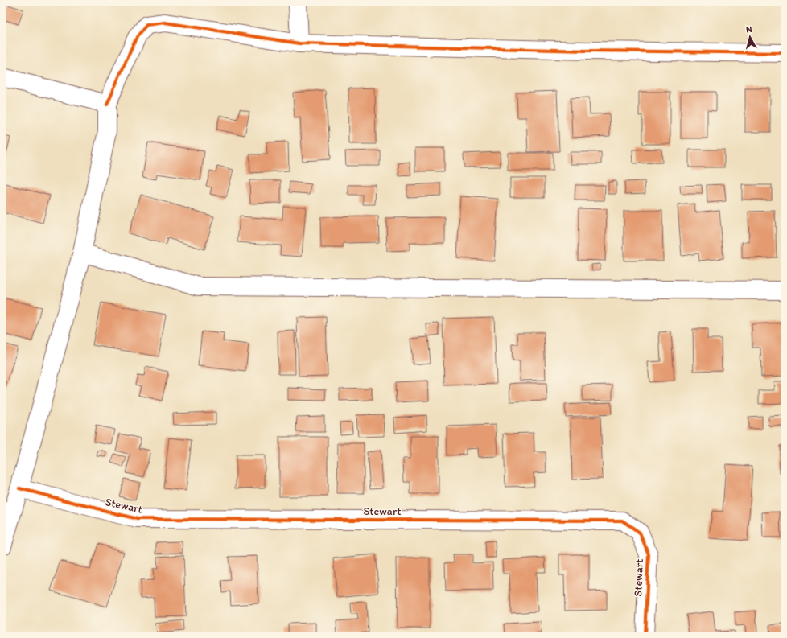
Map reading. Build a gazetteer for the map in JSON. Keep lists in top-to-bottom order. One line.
{"streets":{"street":["Stewart"]},"north":"top"}
